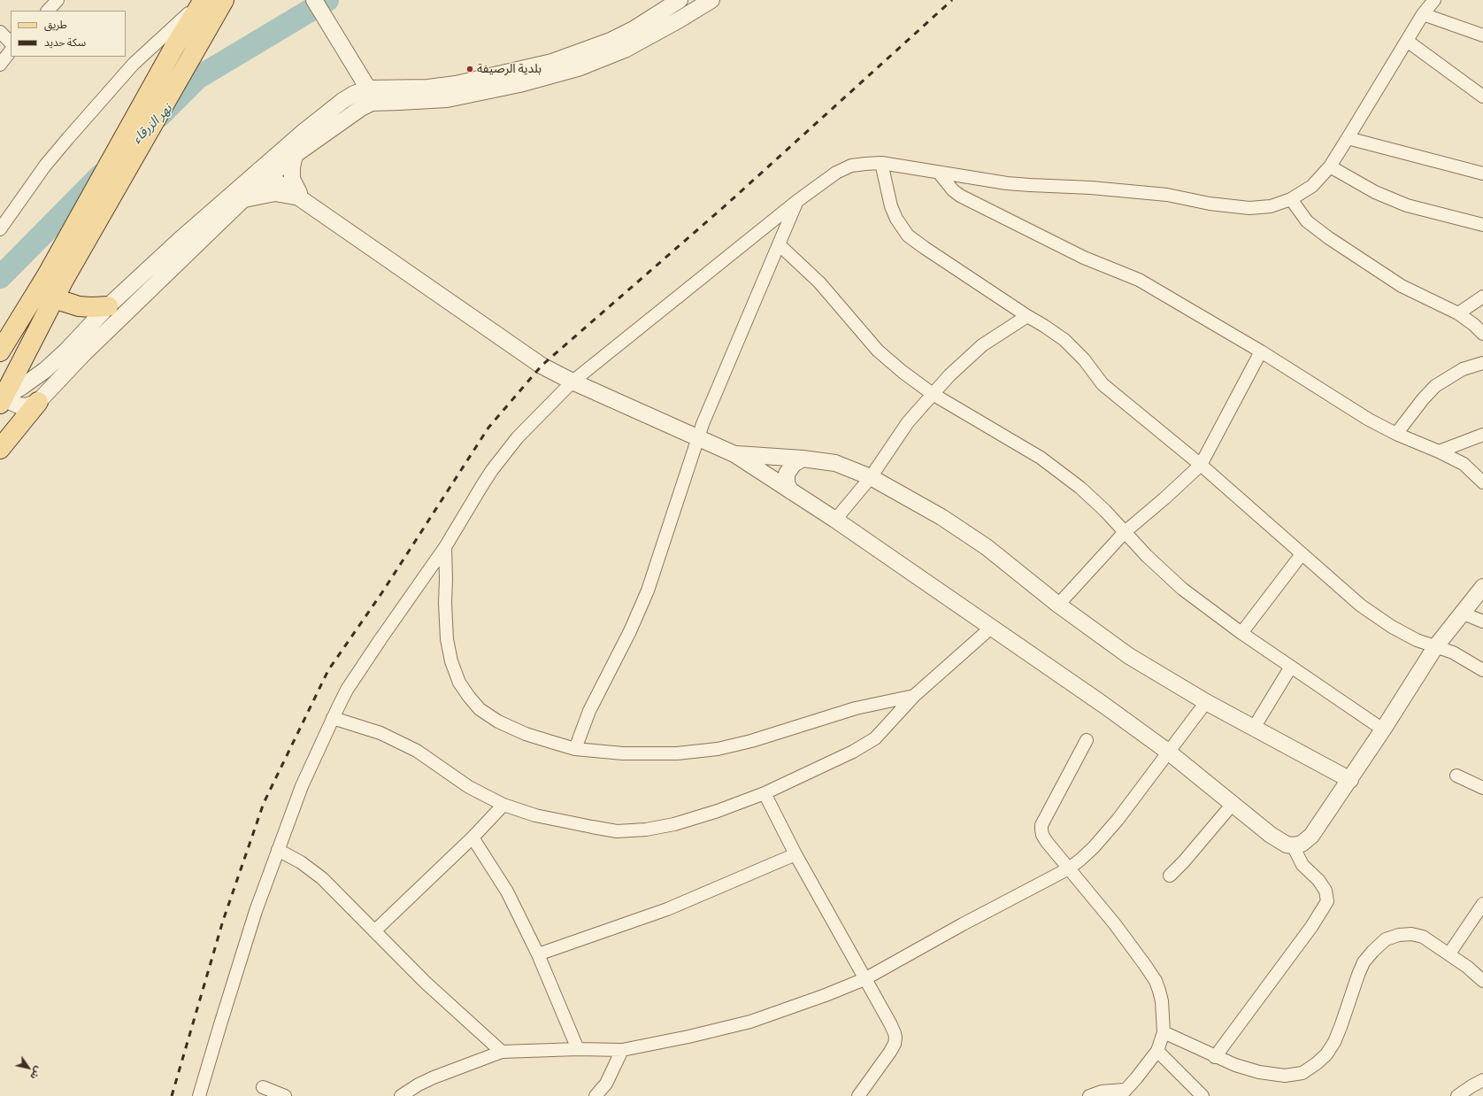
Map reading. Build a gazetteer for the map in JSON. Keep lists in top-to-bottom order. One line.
{"water":["نهر الزرقاء"],"places":["بلدية الرصيفة"],"legend":["طريق","سكة حديد"],"north":"bottom right"}
